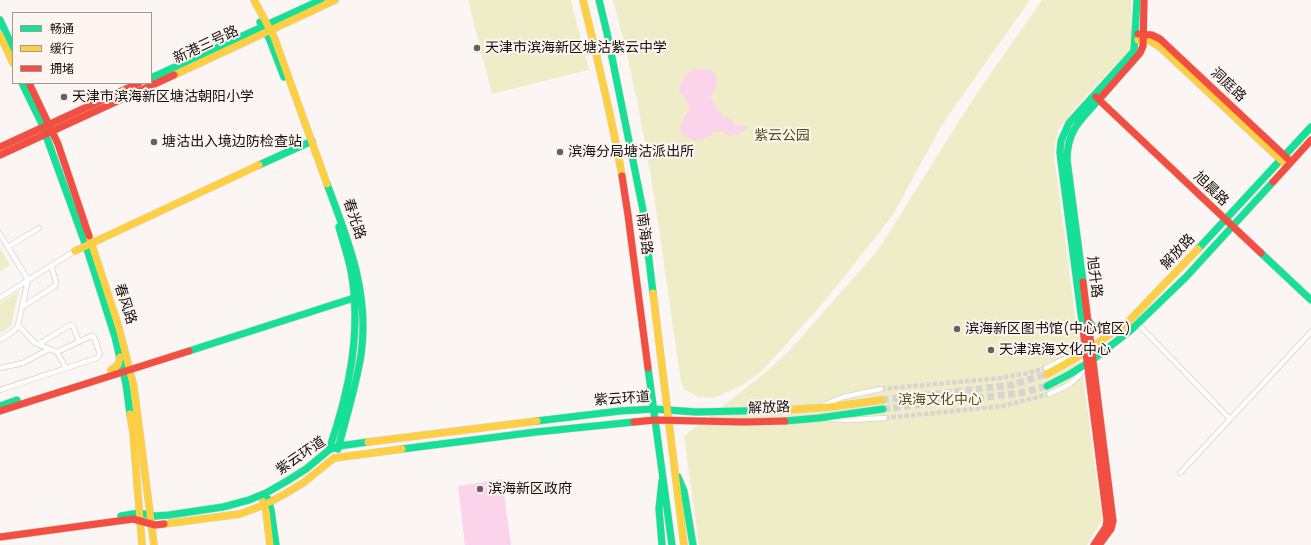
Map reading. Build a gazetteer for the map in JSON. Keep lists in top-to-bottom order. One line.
{"streets":{"main road":["新港三号路","洞庭路","旭晨路","春光路","南海路","解放路","旭升路","春风路","紫云环道"]},"crossings":[["新港三号路","春光路"],["新港三号路","春风路"],["洞庭路","解放路"],["洞庭路","旭升路"],["旭晨路","解放路"],["旭晨路","旭升路"],["春光路","紫云环道"],["南海路","解放路"],["南海路","紫云环道"],["解放路","旭升路"],["解放路","紫云环道"],["春风路","紫云环道"]],"parks":["紫云公园","滨海文化中心"],"places":["天津市滨海新区塘沽紫云中学","天津市滨海新区塘沽朝阳小学","塘沽出入境边防检查站","滨海分局塘沽派出所","滨海新区图书馆(中心馆区)","天津滨海文化中心","滨海新区政府"],"legend":["畅通","缓行","拥堵"]}
